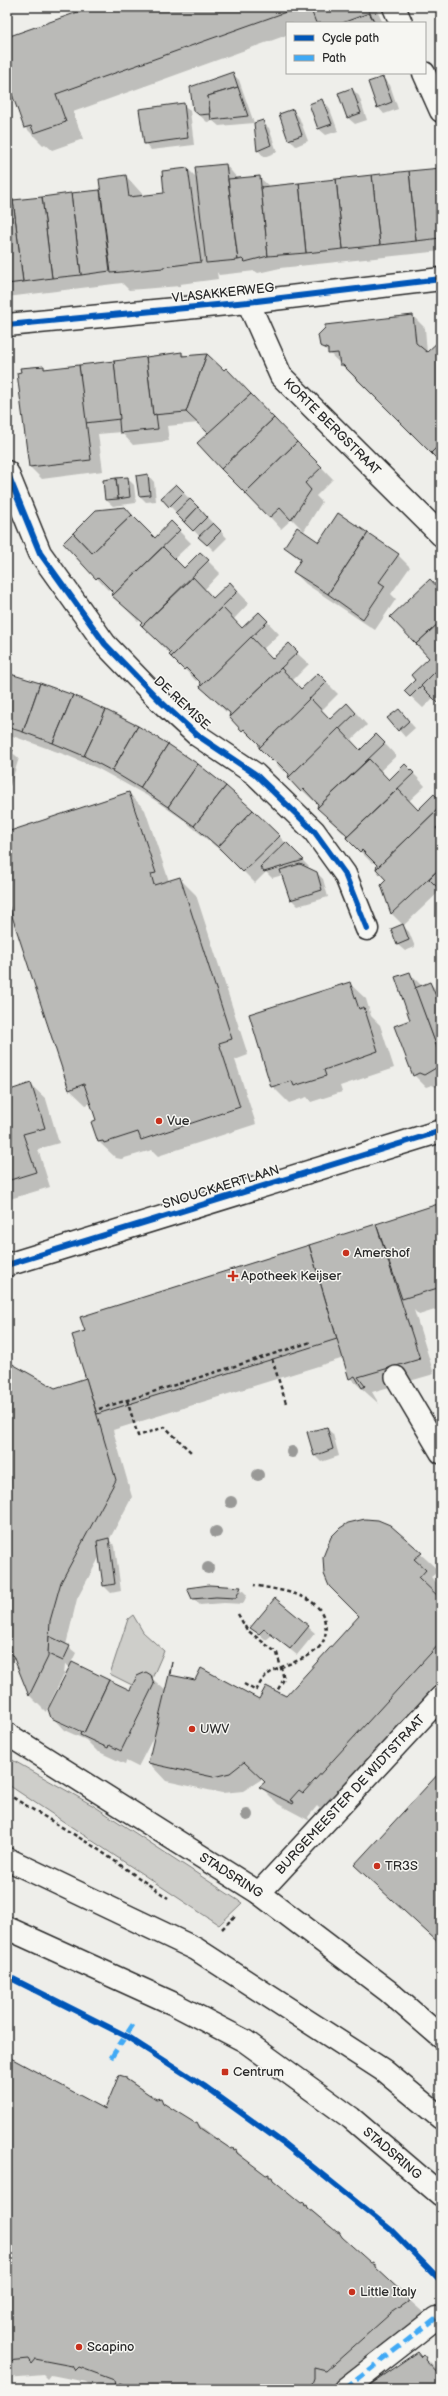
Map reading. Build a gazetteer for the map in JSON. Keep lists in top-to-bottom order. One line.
{"streets":{"street":["VLASAKKERWEG","KORTE BERGSTRAAT","DE REMISE","SNOUCKAERTLAAN","BURGEMEESTER DE WIDTSTRAAT","STADSRING"]},"crossings":[["VLASAKKERWEG","KORTE BERGSTRAAT"],["BURGEMEESTER DE WIDTSTRAAT","STADSRING"]],"places":{"other":["Vue","Amershof","UWV","TR3S","Little Italy","Scapino"],"health":["Apotheek Keijser"],"transit":["Centrum"]},"legend":["Cycle path","Path"]}
